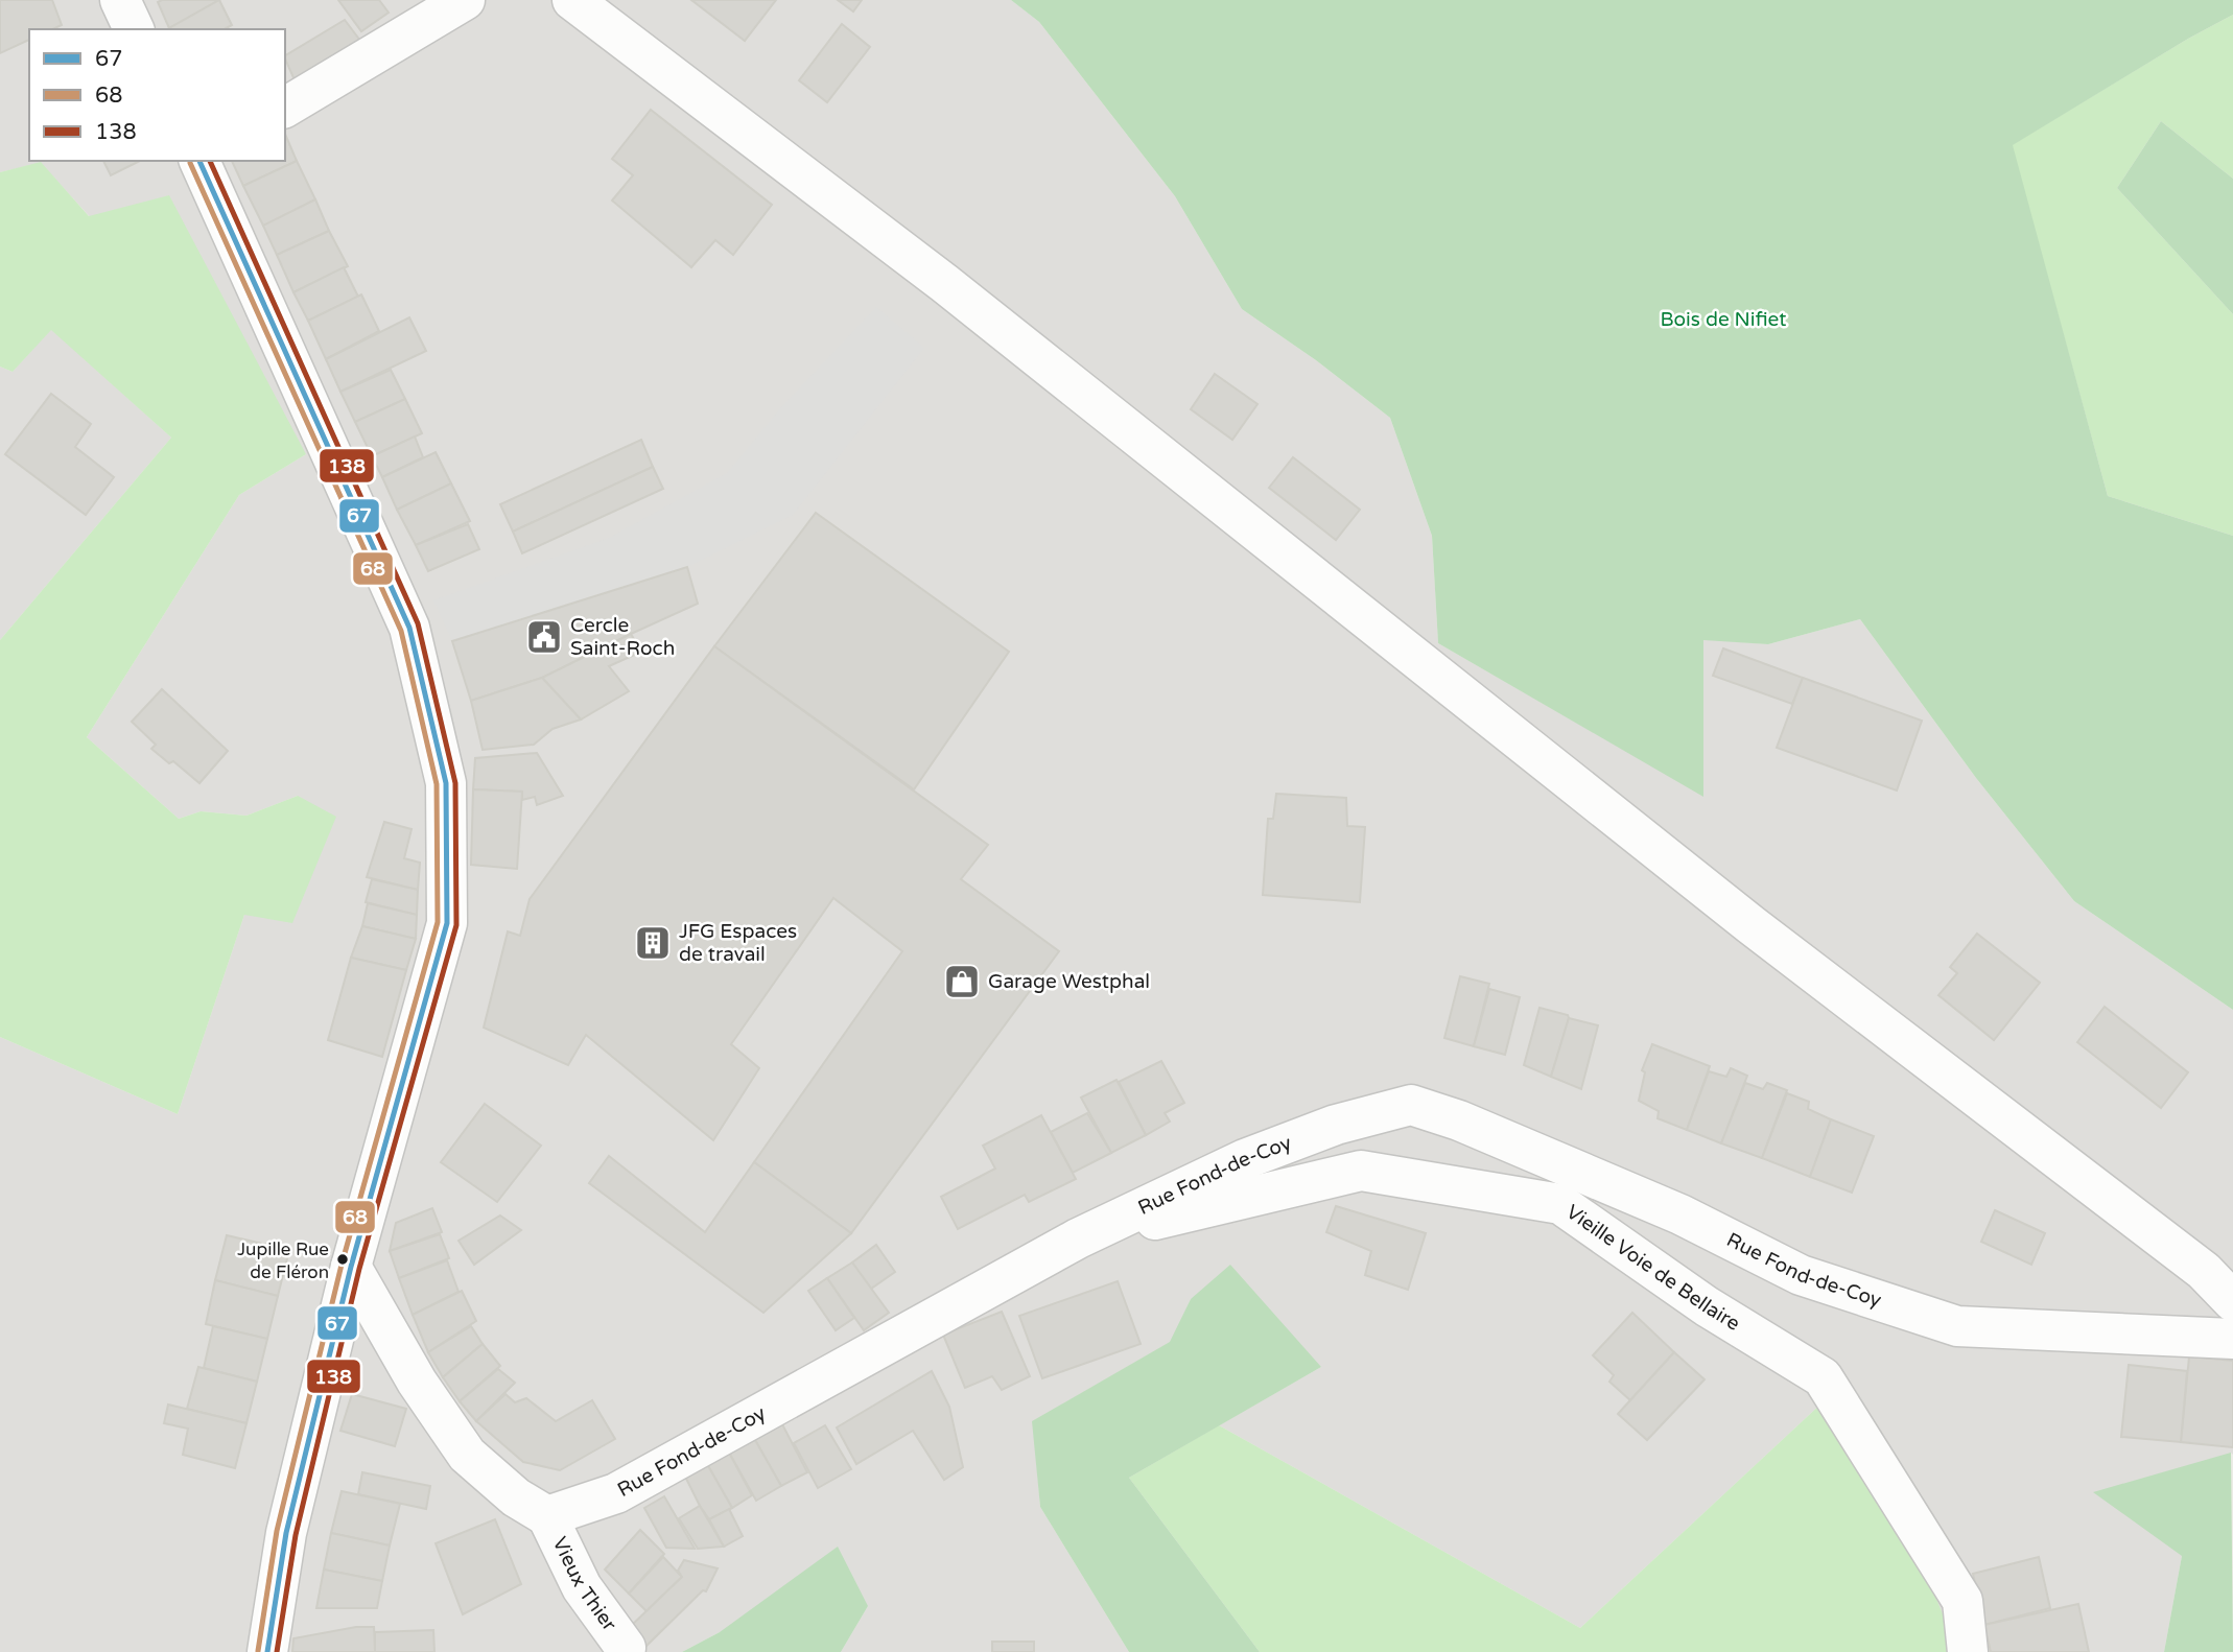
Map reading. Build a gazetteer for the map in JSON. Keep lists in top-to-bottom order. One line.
{"streets":{"street":["Rue Fond-de-Coy","Vieille Voie de Bellaire","Vieux Thier"]},"crossings":[["Rue Fond-de-Coy","Vieille Voie de Bellaire"],["Rue Fond-de-Coy","Vieux Thier"]],"parks":["Bois de Nifiet"],"places":{"public building":["Cercle Saint-Roch"],"building":["JFG Espaces de travail"],"shop":["Garage Westphal"],"other":["Jupille Rue de Fléron"]},"lines":["transit line 67","transit line 138","transit line 68"],"legend":["67","68","138"]}
